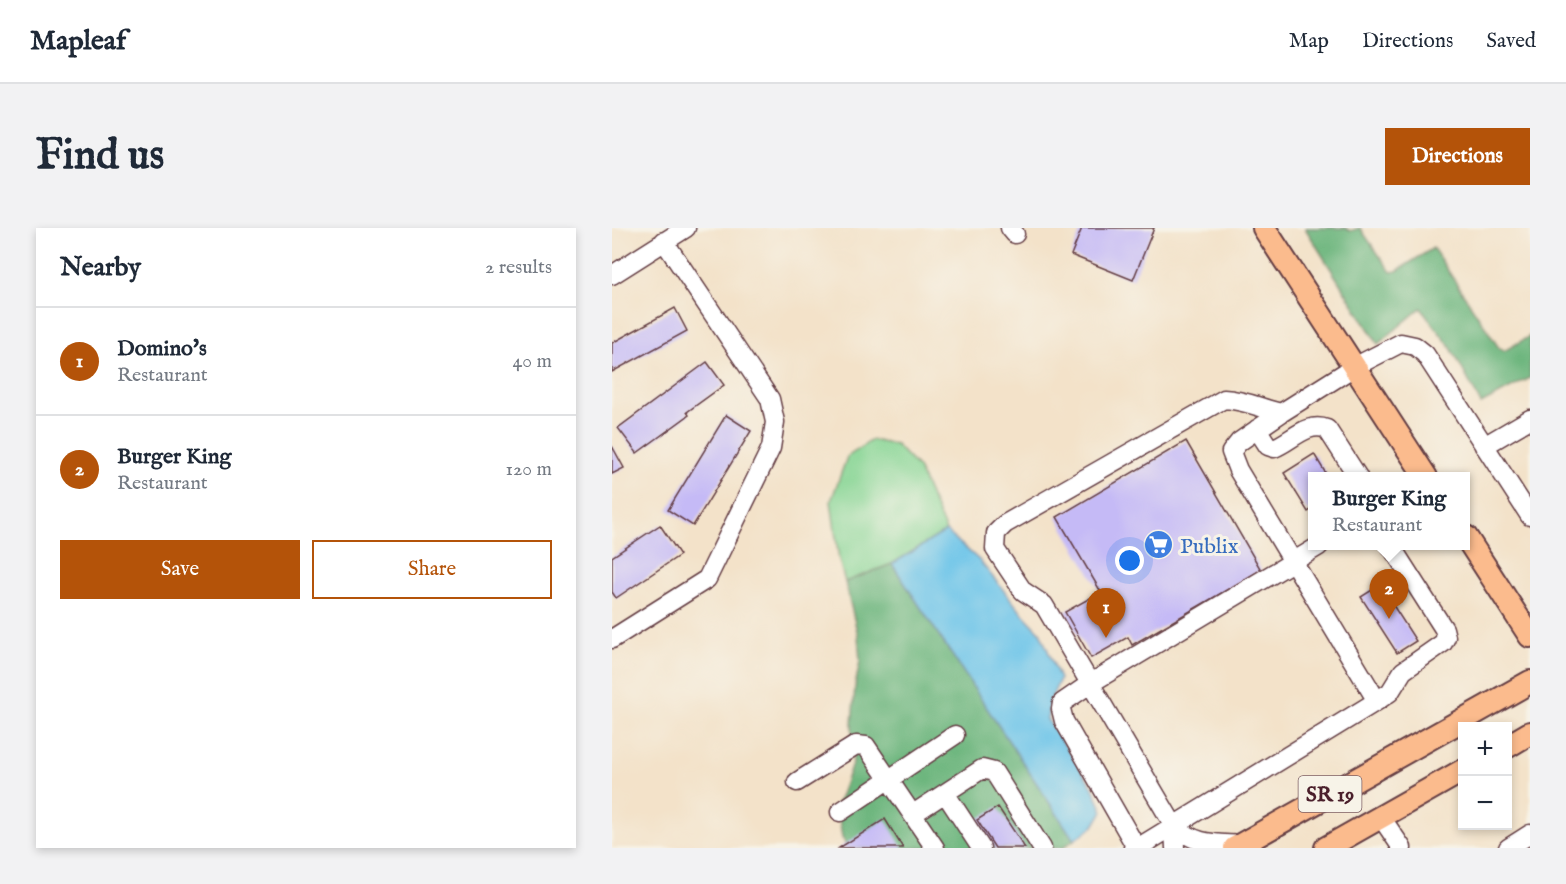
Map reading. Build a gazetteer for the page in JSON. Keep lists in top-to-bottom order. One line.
{"streets":{"main road":["SR 19"]},"places":{"supermarket":["Publix"]},"page":{"header":"Mapleaf","nav":["Map","Directions","Saved"],"buttons":["Directions",["Save","Share"]],"title":"Find us","heading":["Nearby","2 results"],"list":[{"mark":"1","name":"Domino's","note":"Restaurant","value":"40 m"},{"mark":"2","name":"Burger King","note":"Restaurant","value":"120 m"}],"popup":["Burger King","Restaurant"],"pins":["2","1"],"map_buttons":["+","−"]}}
